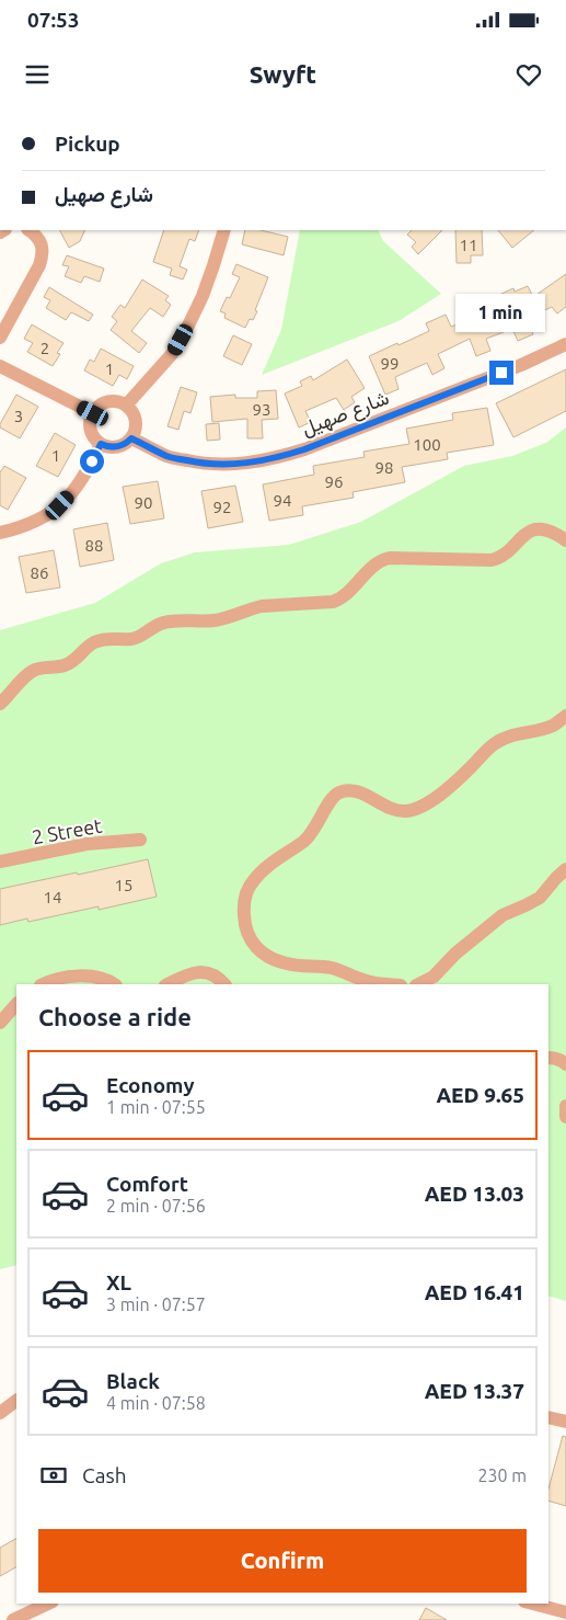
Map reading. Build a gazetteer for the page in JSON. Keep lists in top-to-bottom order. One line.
{"streets":{"street":["شارع صهيل","2 Street"]},"house_numbers":["11","2","99","1","93","3","100","1","98","96","94","90","92","88","86","15","14"],"page":{"status":"07:53","header":"Swyft","banner":["Pickup","شارع صهيل"],"bubble":"1 min","heading":"Choose a ride","list":[{"name":"Economy","note":"1 min · 07:55","value":"AED 9.65"},{"name":"Comfort","note":"2 min · 07:56","value":"AED 13.03"},{"name":"XL","note":"3 min · 07:57","value":"AED 16.41"},{"name":"Black","note":"4 min · 07:58","value":"AED 13.37"}],"pay":["Cash","230 m"],"buttons":"Confirm"}}
